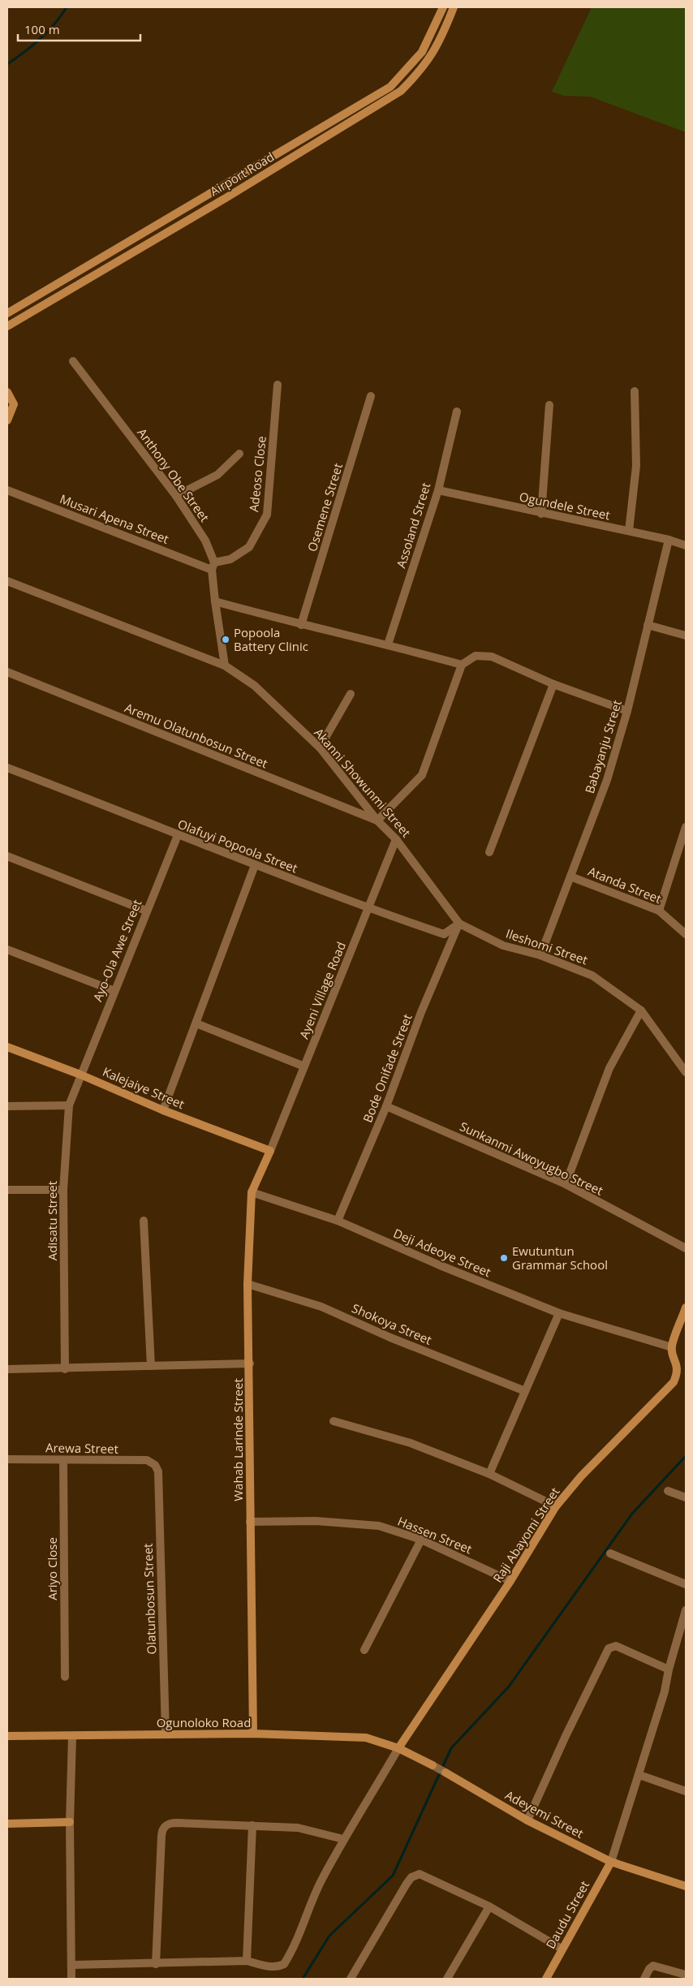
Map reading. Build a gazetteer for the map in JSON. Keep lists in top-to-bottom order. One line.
{"streets":{"street":["Airport Road","Adeoso Close","Anthony Obe Street","Ogundele Street","Osemene Street","Musari Apena Street","Assoland Street","Aremu Olatunbosun Street","Babayanju Street","Akanni Showunmi Street","Olafuyi Popoola Street","Atanda Street","Ileshomi Street","Ayo-Ola Awe Street","Ayeni Village Road","Bode Onifade Street","Kalejaiye Street","Sunkanmi Awoyugbo Street","Adisatu Street","Deji Adeoye Street","Shokoya Street","Wahab Larinde Street","Arewa Street","Hassen Street","Raji Abayomi Street","Ariyo Close","Olatunbosun Street","Ogunoloko Road","Adeyemi Street","Daudu Street"]},"crossings":[["Adeoso Close","Anthony Obe Street"],["Adeoso Close","Musari Apena Street"],["Anthony Obe Street","Musari Apena Street"],["Anthony Obe Street","Akanni Showunmi Street"],["Ogundele Street","Assoland Street"],["Ogundele Street","Babayanju Street"],["Aremu Olatunbosun Street","Akanni Showunmi Street"],["Babayanju Street","Atanda Street"],["Babayanju Street","Ileshomi Street"],["Akanni Showunmi Street","Olafuyi Popoola Street"],["Akanni Showunmi Street","Ileshomi Street"],["Akanni Showunmi Street","Ayeni Village Road"],["Akanni Showunmi Street","Bode Onifade Street"],["Olafuyi Popoola Street","Ileshomi Street"],["Olafuyi Popoola Street","Ayo-Ola Awe Street"],["Olafuyi Popoola Street","Ayeni Village Road"],["Olafuyi Popoola Street","Bode Onifade Street"],["Ileshomi Street","Bode Onifade Street"],["Ayo-Ola Awe Street","Kalejaiye Street"],["Ayo-Ola Awe Street","Adisatu Street"],["Ayeni Village Road","Kalejaiye Street"],["Ayeni Village Road","Wahab Larinde Street"],["Bode Onifade Street","Sunkanmi Awoyugbo Street"],["Bode Onifade Street","Deji Adeoye Street"],["Kalejaiye Street","Adisatu Street"],["Kalejaiye Street","Wahab Larinde Street"],["Deji Adeoye Street","Wahab Larinde Street"],["Deji Adeoye Street","Raji Abayomi Street"],["Shokoya Street","Wahab Larinde Street"],["Wahab Larinde Street","Hassen Street"],["Wahab Larinde Street","Ogunoloko Road"],["Arewa Street","Ariyo Close"],["Arewa Street","Olatunbosun Street"],["Hassen Street","Raji Abayomi Street"],["Raji Abayomi Street","Ogunoloko Road"],["Raji Abayomi Street","Adeyemi Street"],["Olatunbosun Street","Ogunoloko Road"],["Ogunoloko Road","Adeyemi Street"],["Adeyemi Street","Daudu Street"]],"places":["Popoola Battery Clinic","Ewutuntun Grammar School"],"scale_bar":"100 m"}
